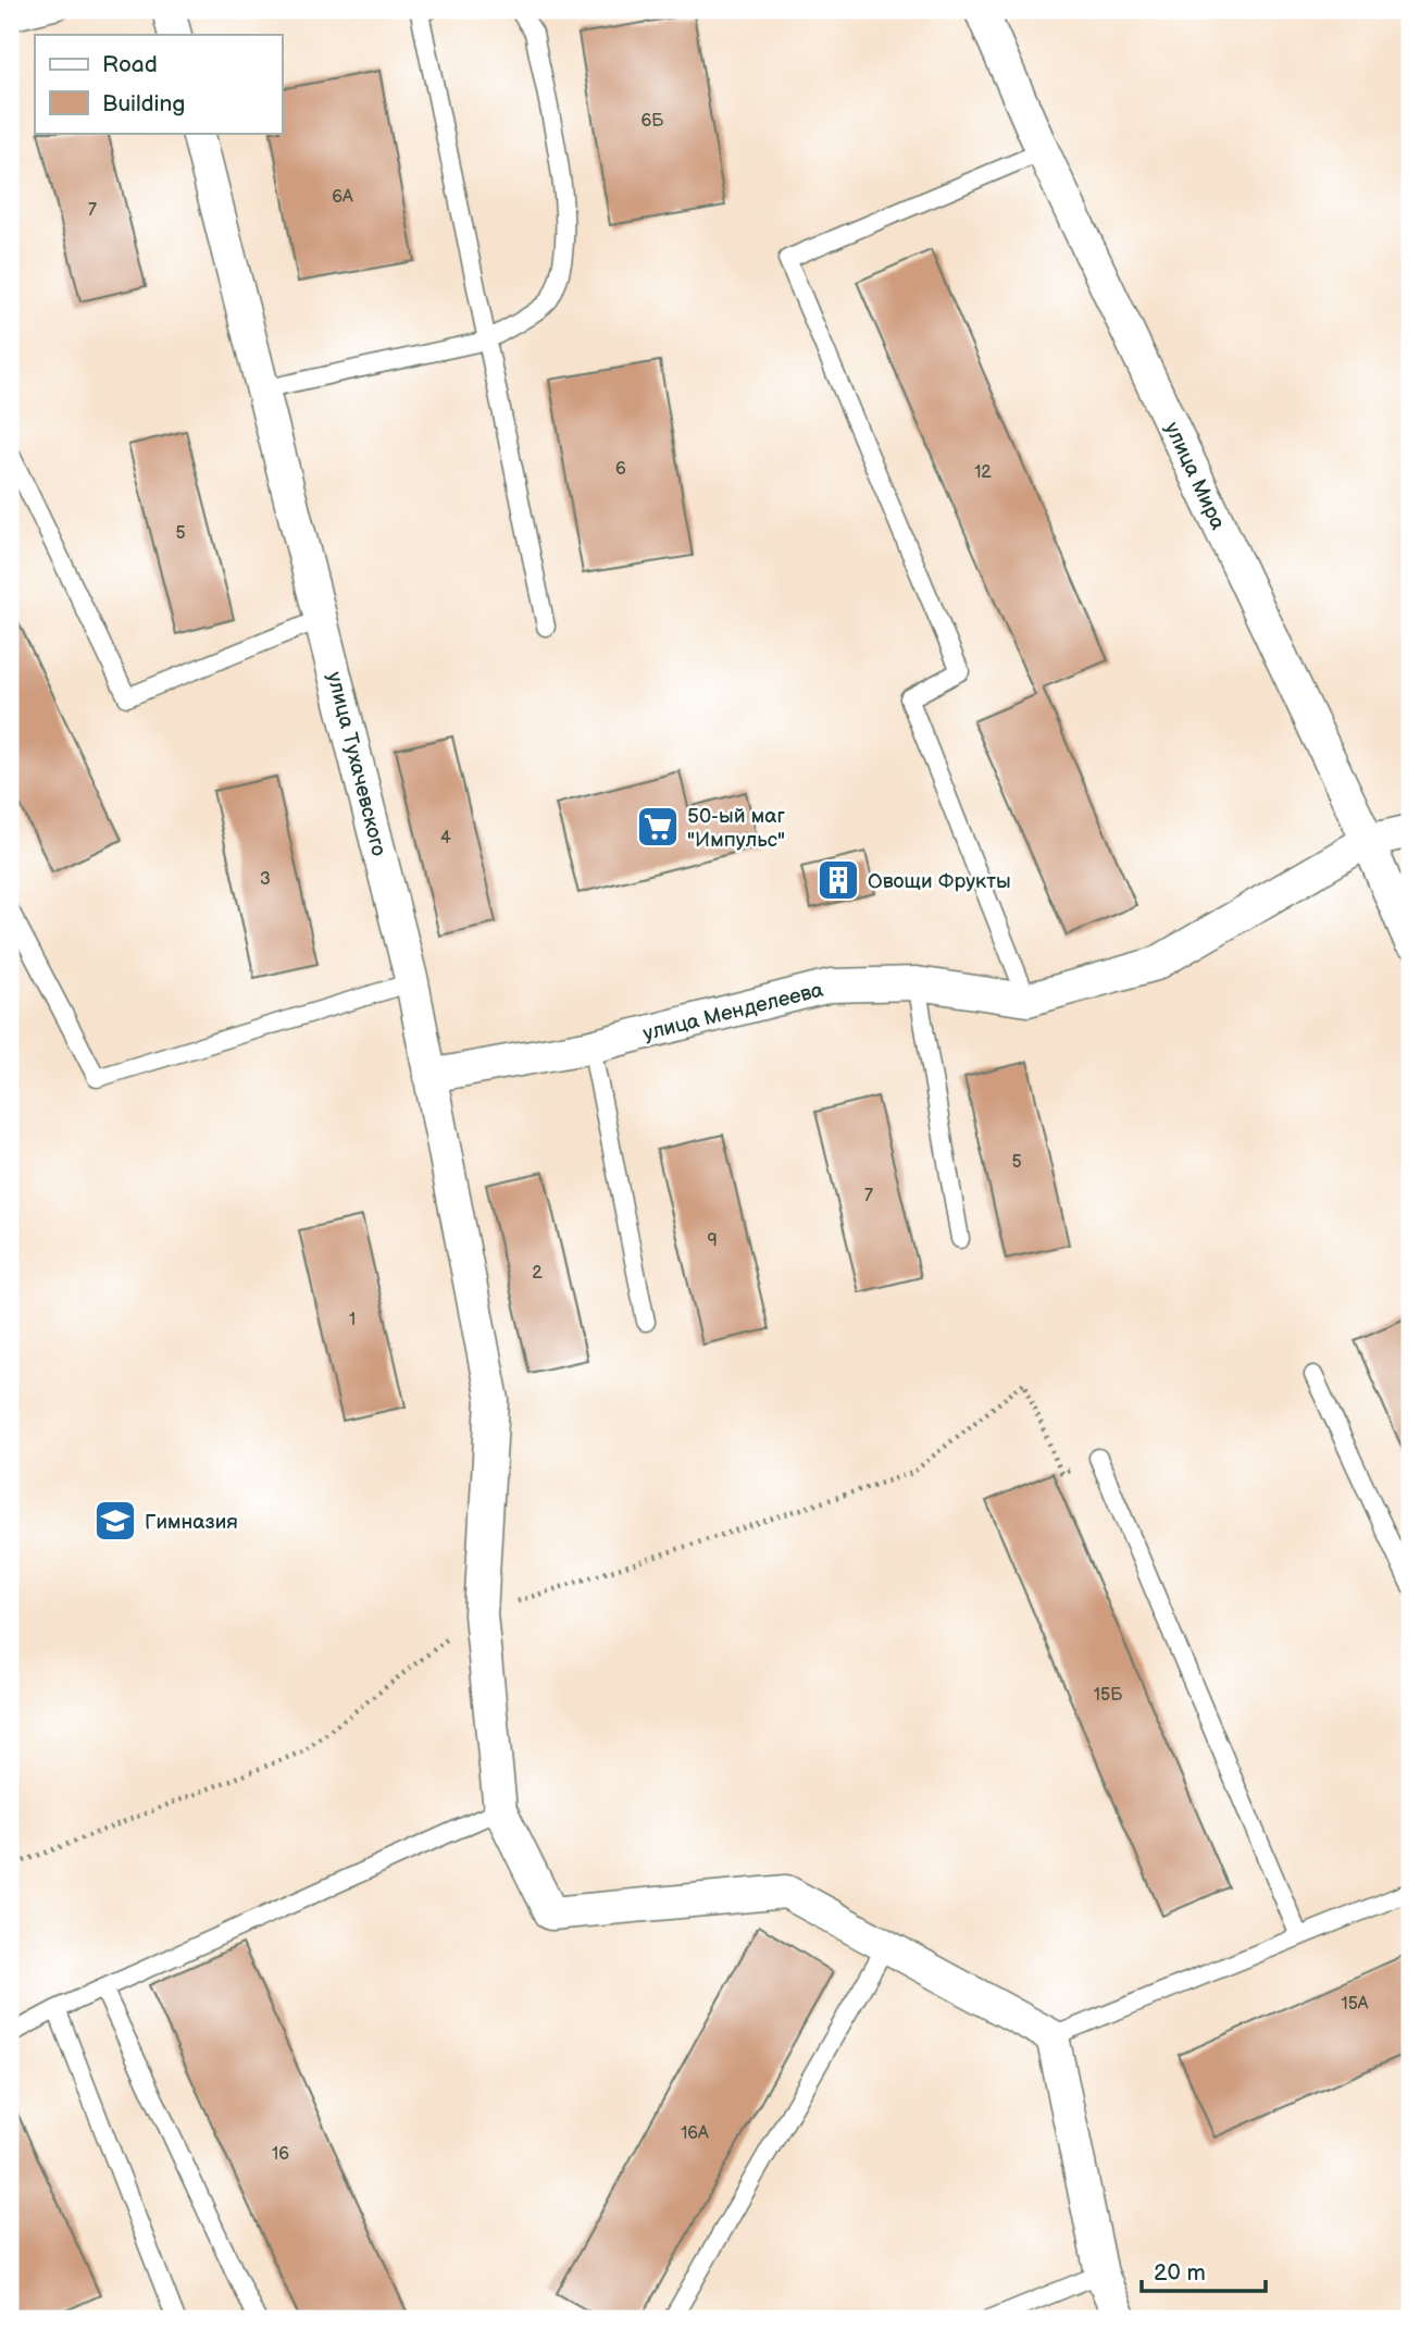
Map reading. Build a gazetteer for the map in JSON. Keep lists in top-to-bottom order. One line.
{"streets":{"street":["улица Мира","улица Тухачевского","улица Менделеева"]},"crossings":[["улица Мира","улица Менделеева"],["улица Тухачевского","улица Менделеева"]],"places":{"supermarket":["50-ый маг \"Импульс\""],"building":["Овощи Фрукты"],"school or university":["Гимназия"]},"house_numbers":["6Б","6А","7","6","12","5","4","3","5","7","9","2","1","15Б","15А","16А","16"],"legend":["Road","Building"],"scale_bar":"20 m"}
